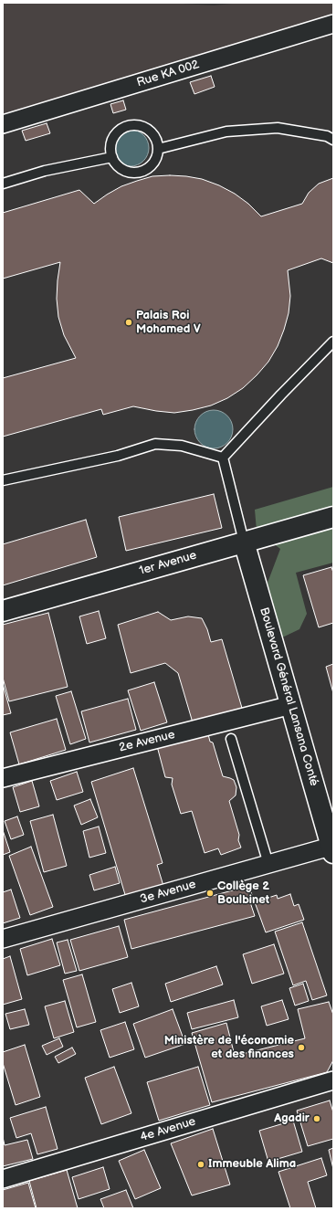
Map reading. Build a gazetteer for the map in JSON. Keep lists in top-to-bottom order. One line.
{"streets":{"street":["Rue KA 002","1er Avenue","Boulevard Général Lansana Conté","2e Avenue","3e Avenue","4e Avenue"]},"crossings":[["1er Avenue","Boulevard Général Lansana Conté"],["Boulevard Général Lansana Conté","2e Avenue"],["Boulevard Général Lansana Conté","3e Avenue"]],"places":["Palais Roi Mohamed V","Collège 2 Boulbinet","Ministère de l'économie et des finances","Agadir","Immeuble Alima"]}
